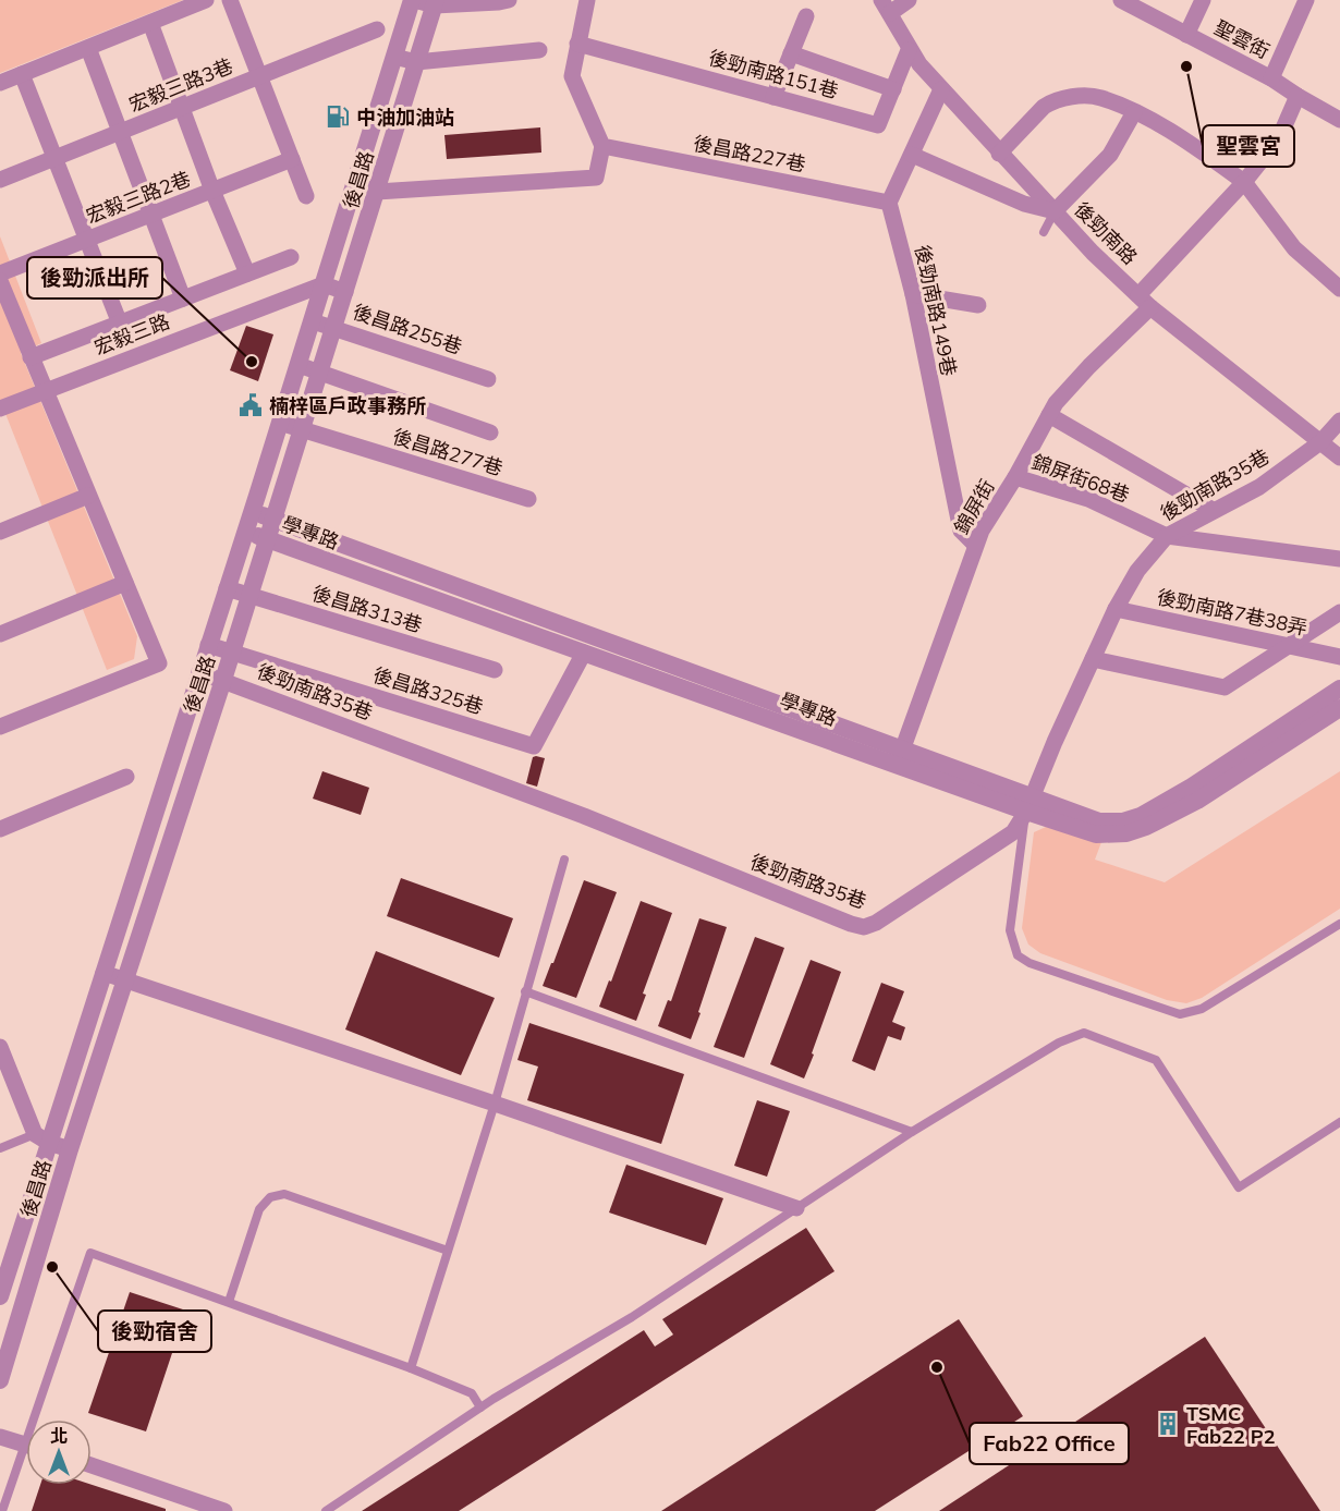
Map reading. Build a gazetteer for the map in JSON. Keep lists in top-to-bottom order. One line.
{"streets":{"street":["聖雲街","後勁南路151巷","宏毅三路3巷","後昌路227巷","後昌路","宏毅三路2巷","後勁南路","後勁南路149巷","後昌路255巷","宏毅三路","後昌路277巷","錦屏街68巷","後勁南路35巷","錦屏街","學專路","後昌路313巷","後勁南路7巷38弄","後昌路325巷"]},"crossings":[["聖雲街","錦屏街"],["後勁南路151巷","後勁南路"],["後昌路227巷","後勁南路149巷"],["後昌路","後昌路255巷"],["後昌路","宏毅三路"],["後昌路","後昌路277巷"],["後昌路","後勁南路35巷"],["後昌路","學專路"],["後昌路","後昌路313巷"],["後昌路","後昌路325巷"],["後勁南路","後勁南路35巷"],["後勁南路","錦屏街"],["後勁南路149巷","錦屏街"],["錦屏街68巷","後勁南路35巷"],["錦屏街68巷","錦屏街"],["後勁南路35巷","學專路"],["後勁南路35巷","後勁南路7巷38弄"],["錦屏街","學專路"],["學專路","後昌路325巷"]],"places":{"other":["聖雲宮","後勁派出所","後勁宿舍","Fab22 Office"],"fuel station":["中油加油站"],"public building":["楠梓區戶政事務所"],"building":["TSMC Fab22 P2"]},"north":"top"}
